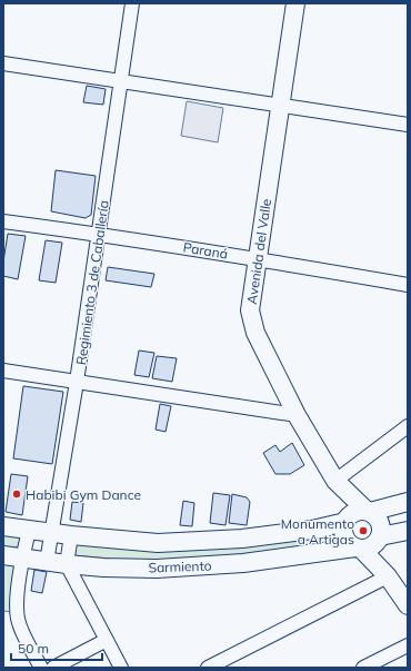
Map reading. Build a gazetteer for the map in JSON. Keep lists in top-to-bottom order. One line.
{"streets":{"main road":["Avenida del Valle","Sarmiento"],"street":["Paraná","Regimiento 3 de Caballería"]},"crossings":[["Paraná","Avenida del Valle"],["Paraná","Regimiento 3 de Caballería"],["Regimiento 3 de Caballería","Sarmiento"]],"places":["Habibi Gym Dance","Monumento a Artigas"],"scale_bar":"50 m"}
